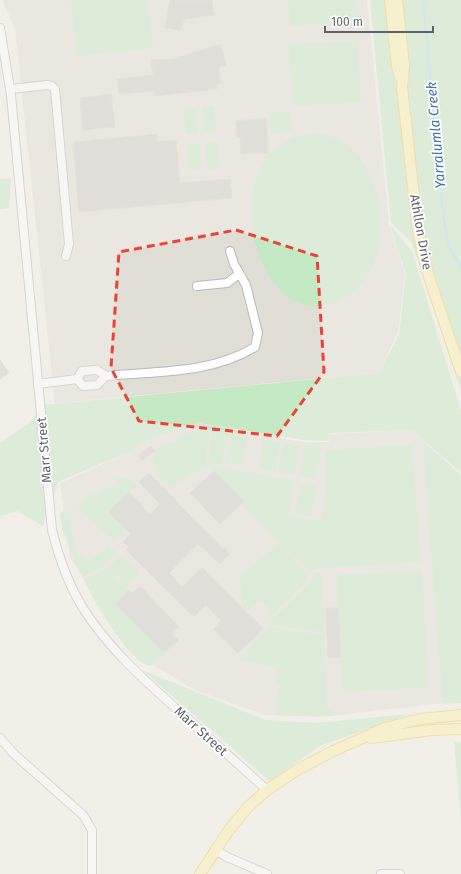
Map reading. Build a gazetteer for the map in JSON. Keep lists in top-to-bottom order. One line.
{"streets":{"main road":["Athllon Drive"],"street":["Marr Street"]},"water":["Yarralumla Creek"],"scale_bar":"100 m"}
